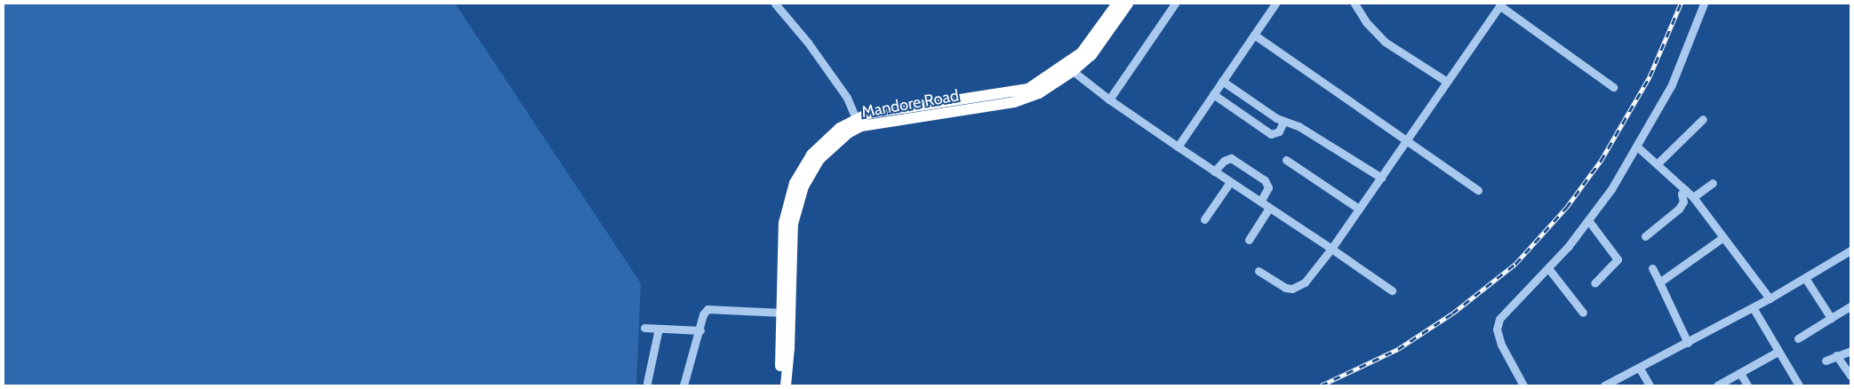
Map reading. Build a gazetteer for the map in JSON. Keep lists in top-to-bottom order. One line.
{"streets":{"highway":["Mandore Road"]}}
